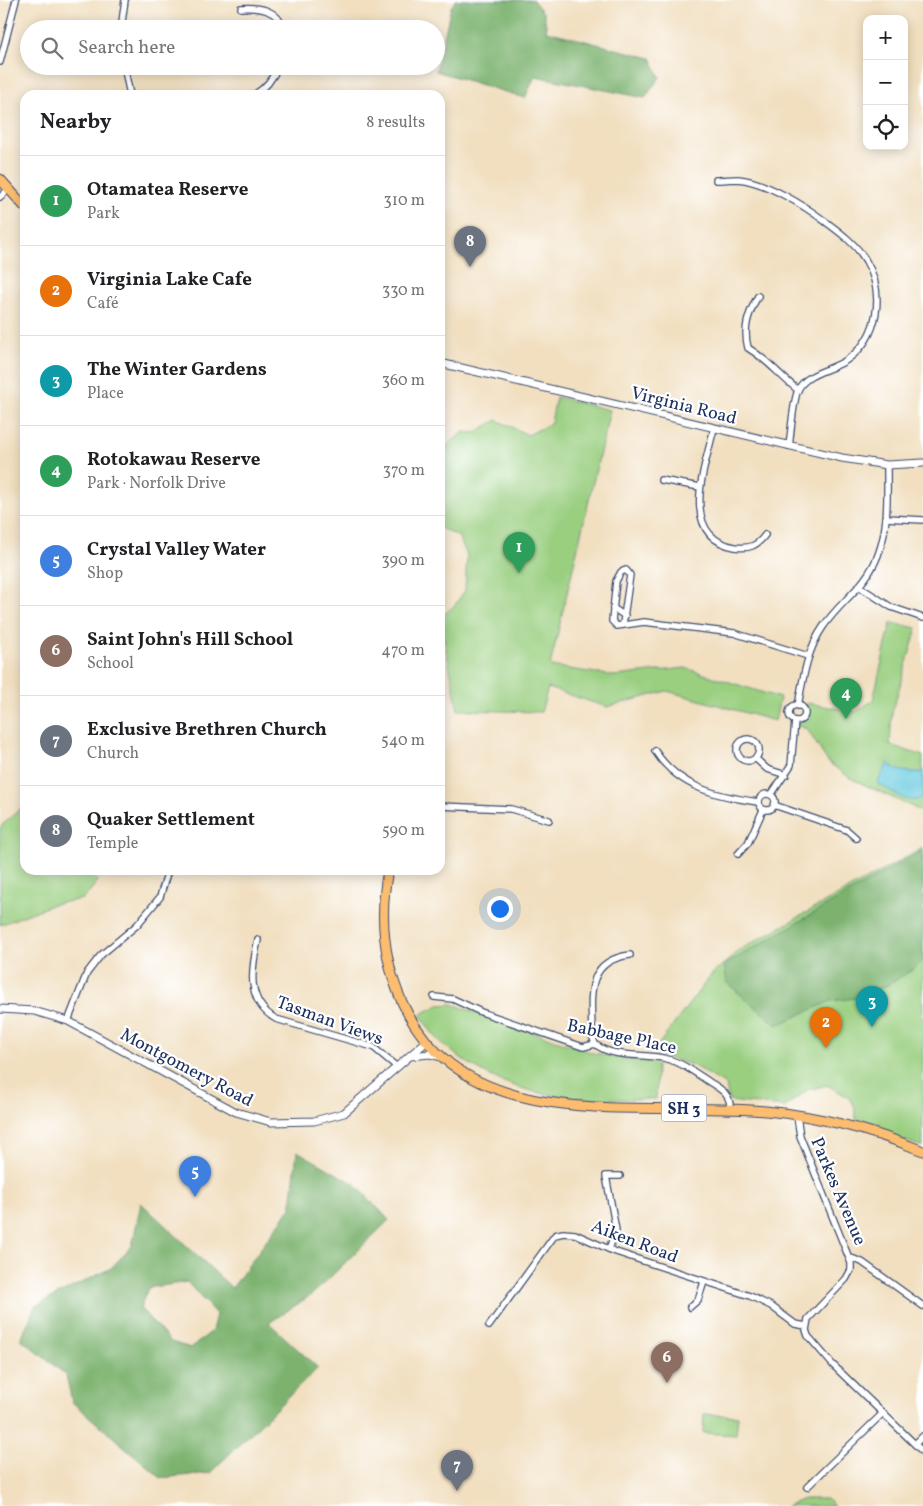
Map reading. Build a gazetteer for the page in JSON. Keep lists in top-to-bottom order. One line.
{"streets":{"highway":["SH 3"],"street":["Virginia Road","Tasman Views","Babbage Place","Montgomery Road","Parkes Avenue","Aiken Road"]},"crossings":[["Tasman Views","Montgomery Road"],["Babbage Place","SH 3"],["Montgomery Road","SH 3"],["SH 3","Parkes Avenue"],["Parkes Avenue","Aiken Road"]],"page":{"map_buttons":["+","−"],"search":"Search here","heading":["Nearby","8 results"],"list":[{"mark":"1","name":"Otamatea Reserve","note":"Park","value":"310 m"},{"mark":"2","name":"Virginia Lake Cafe","note":"Café","value":"330 m"},{"mark":"3","name":"The Winter Gardens","note":"Place","value":"360 m"},{"mark":"4","name":"Rotokawau Reserve","note":"Park · Norfolk Drive","value":"370 m"},{"mark":"5","name":"Crystal Valley Water","note":"Shop","value":"390 m"},{"mark":"6","name":"Saint John's Hill School","note":"School","value":"470 m"},{"mark":"7","name":"Exclusive Brethren Church","note":"Church","value":"540 m"},{"mark":"8","name":"Quaker Settlement","note":"Temple","value":"590 m"}],"pins":["8","1","4","3","2","5","6","7"]}}
